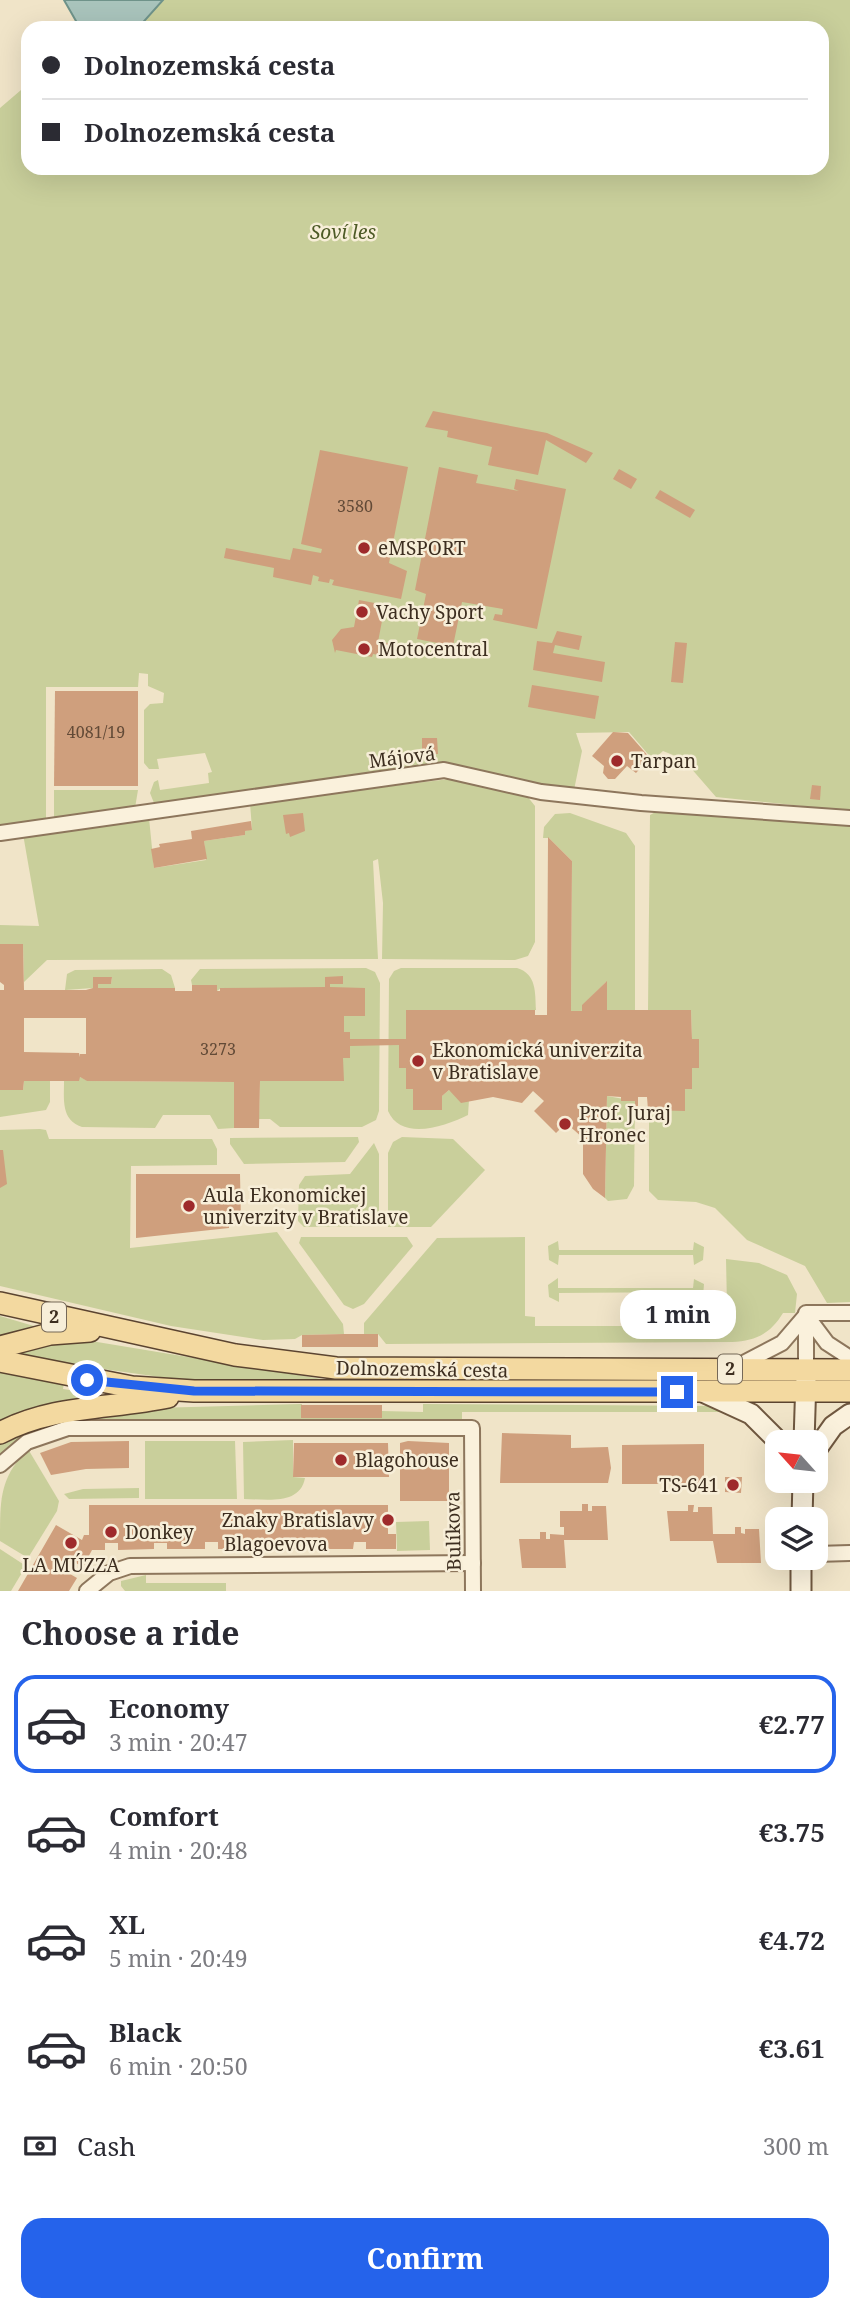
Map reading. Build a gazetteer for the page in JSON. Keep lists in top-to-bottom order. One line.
{"streets":{"main road":["2","Dolnozemská cesta"],"street":["Májová","Bulíkova","Blagoevova"]},"crossings":[["Bulíkova","Blagoevova"]],"parks":["Soví les"],"places":["eMSPORT","Vachy Sport","Motocentral","Tarpan","Ekonomická univerzita v Bratislave","Prof. Juraj Hronec","Aula Ekonomickej univerzity v Bratislave","Blagohouse","TS-641","Znaky Bratislavy","Donkey","LA MÚZZA"],"house_numbers":["3580","4081/19","3273"],"north":"top left","page":{"banner":["Dolnozemská cesta","Dolnozemská cesta"],"bubble":"1 min","heading":"Choose a ride","list":[{"name":"Economy","note":"3 min · 20:47","value":"€2.77"},{"name":"Comfort","note":"4 min · 20:48","value":"€3.75"},{"name":"XL","note":"5 min · 20:49","value":"€4.72"},{"name":"Black","note":"6 min · 20:50","value":"€3.61"}],"pay":["Cash","300 m"],"buttons":"Confirm"}}
